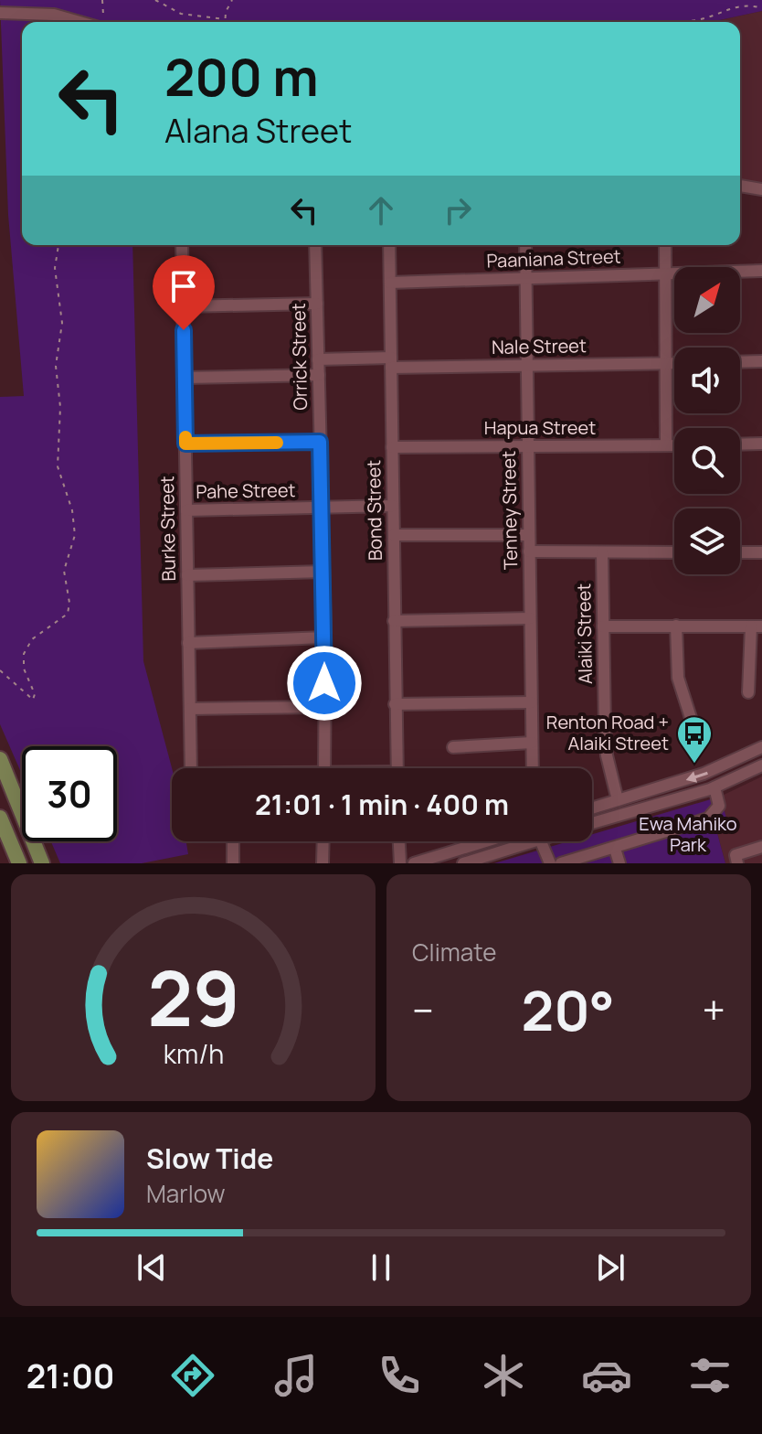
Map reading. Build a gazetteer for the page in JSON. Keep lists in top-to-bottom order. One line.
{"streets":{"street":["Paaniana Street","Nale Street","Orrick Street","Hapua Street","Pahe Street","Bond Street","Tenney Street","Burke Street","Alaiki Street"]},"crossings":[["Paaniana Street","Bond Street"],["Paaniana Street","Tenney Street"],["Nale Street","Orrick Street"],["Nale Street","Bond Street"],["Nale Street","Tenney Street"],["Orrick Street","Pahe Street"],["Hapua Street","Bond Street"],["Hapua Street","Tenney Street"],["Pahe Street","Bond Street"],["Pahe Street","Burke Street"]],"parks":["Ewa Mahiko Park"],"places":{"bus stop":["Renton Road + Alaiki Street"]},"north":"top right","page":{"turn":["200 m","Alana Street"],"limit":"30","trip":"21:01 · 1 min · 400 m","tile":"Climate","heat":["−","20°","+"],"song":["Slow Tide","Marlow"],"tabs":"21:00","gauge":["29","km/h"]}}
